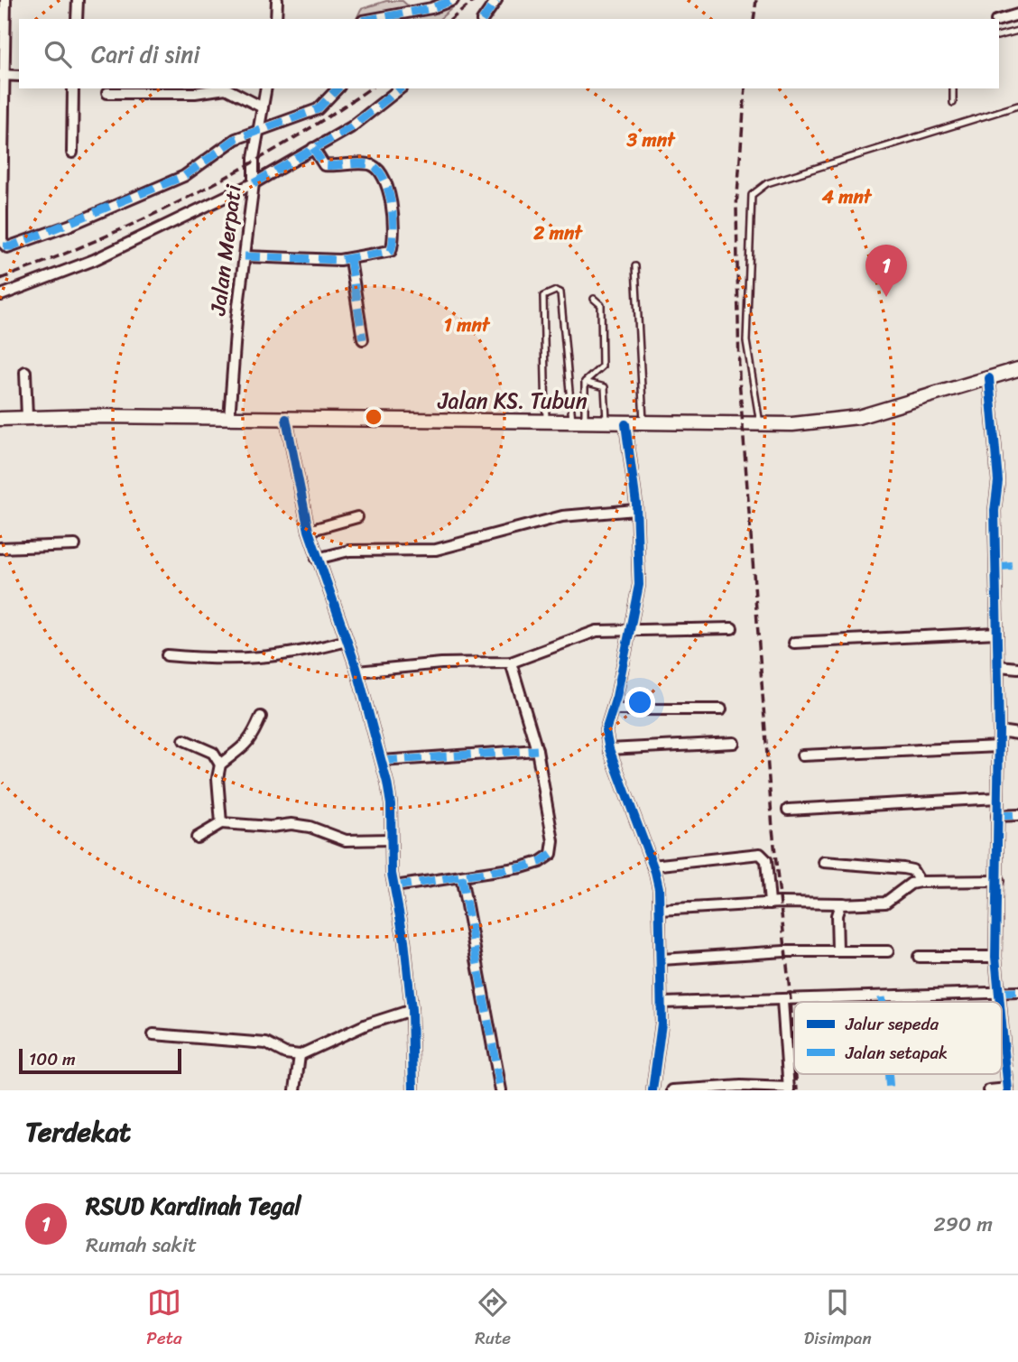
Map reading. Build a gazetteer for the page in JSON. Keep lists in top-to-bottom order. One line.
{"streets":{"main road":["Jalan KS. Tubun"],"street":["Jalan Merpati"]},"crossings":[["Jalan Merpati","Jalan KS. Tubun"]],"legend":["Jalur sepeda","Jalan setapak"],"scale_bar":"100 m","page":{"search":"Cari di sini","pins":"1","scale":"100 m","heading":"Terdekat","list":[{"mark":"1","name":"RSUD Kardinah Tegal","note":"Rumah sakit","value":"290 m"}],"nav":["Peta","Rute","Disimpan"]},"rings":["3 mnt","4 mnt","2 mnt","1 mnt"]}
